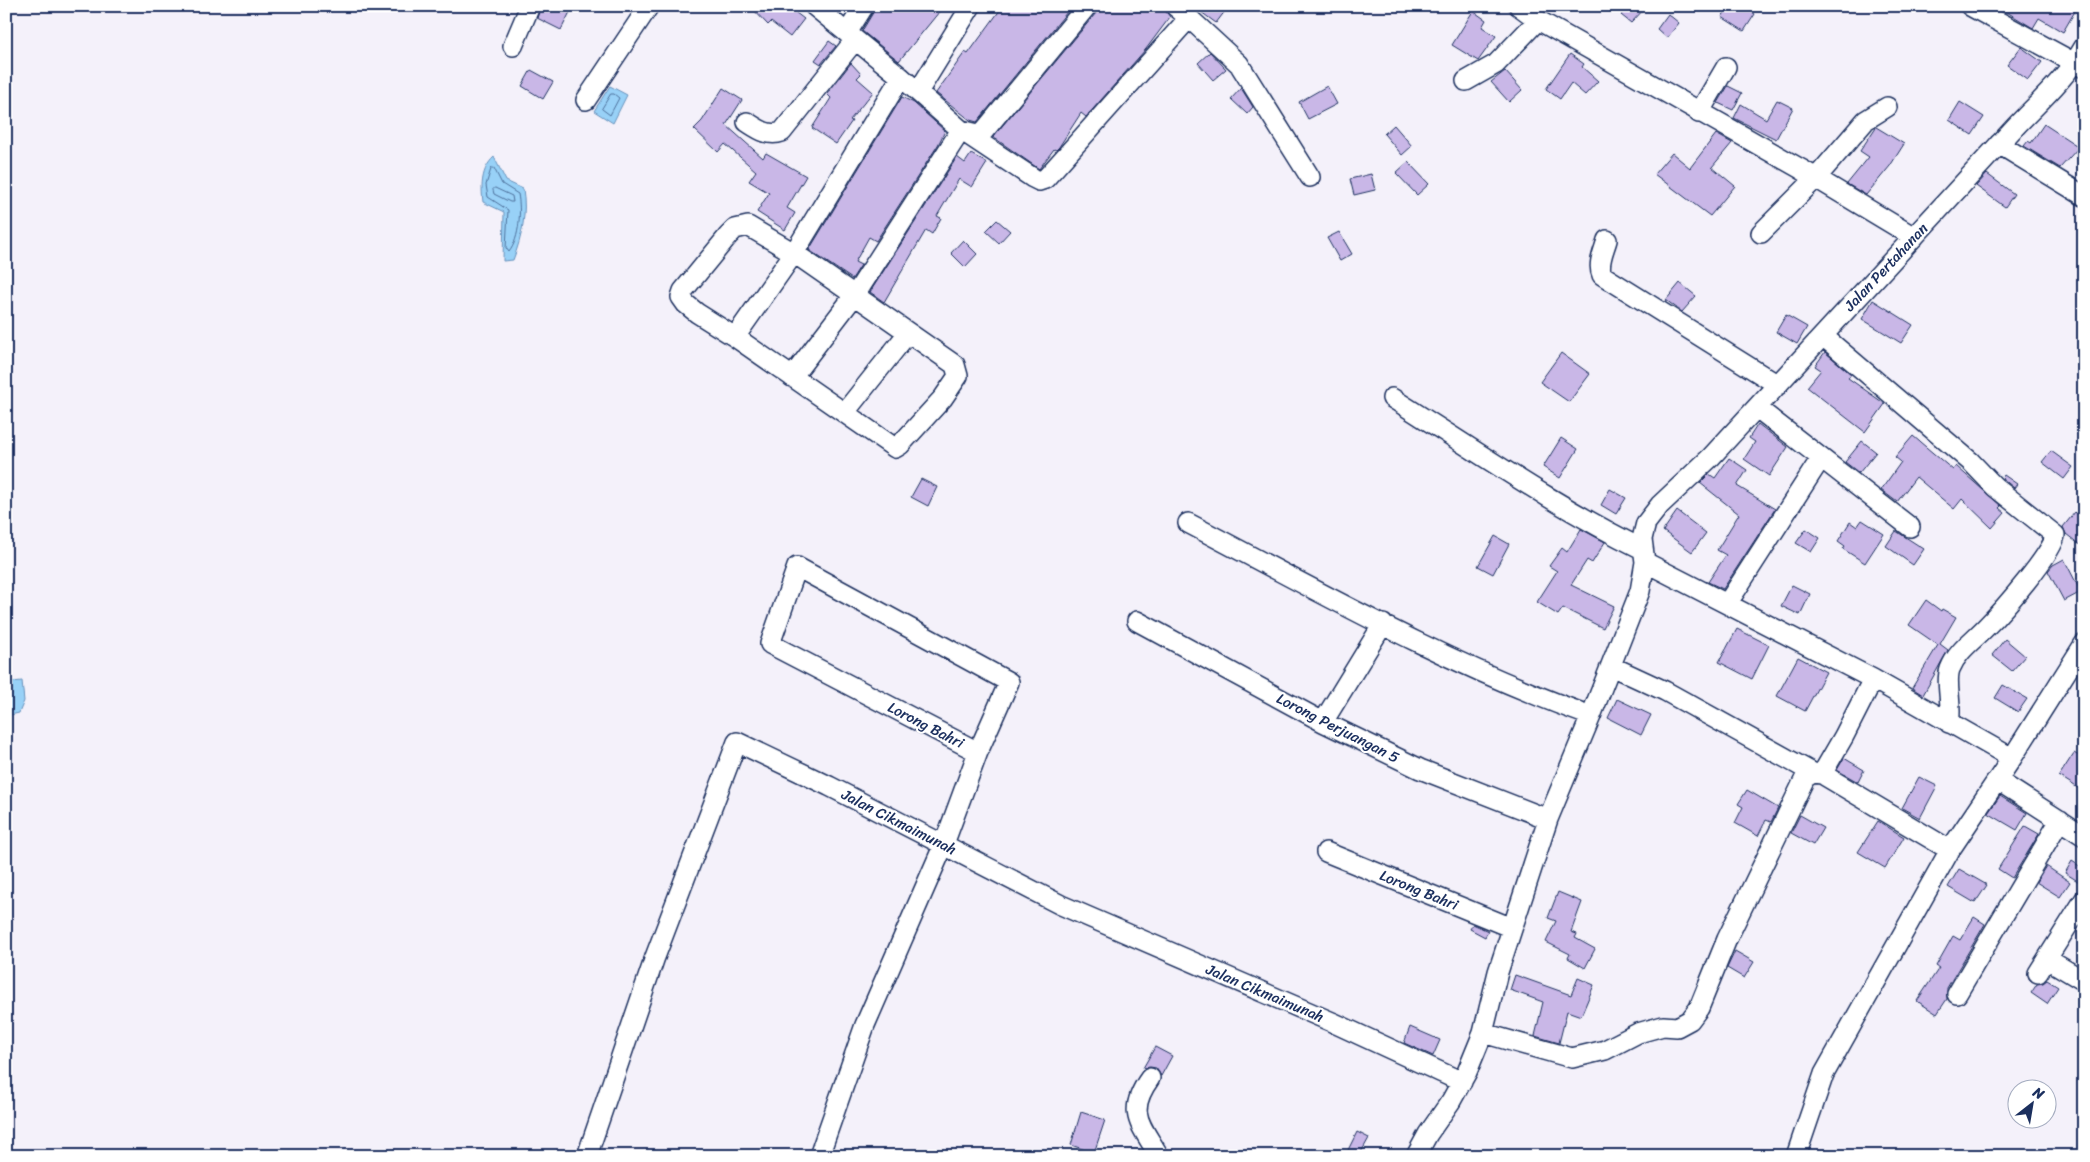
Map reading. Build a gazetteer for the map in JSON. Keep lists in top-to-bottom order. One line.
{"streets":{"street":["Jalan Pertahanan","Lorong Bahri","Lorong Perjuangan 5","Jalan Cikmaimunah"]},"crossings":[["Jalan Pertahanan","Lorong Bahri"],["Jalan Pertahanan","Lorong Perjuangan 5"],["Jalan Pertahanan","Jalan Cikmaimunah"]],"north":"top right"}
